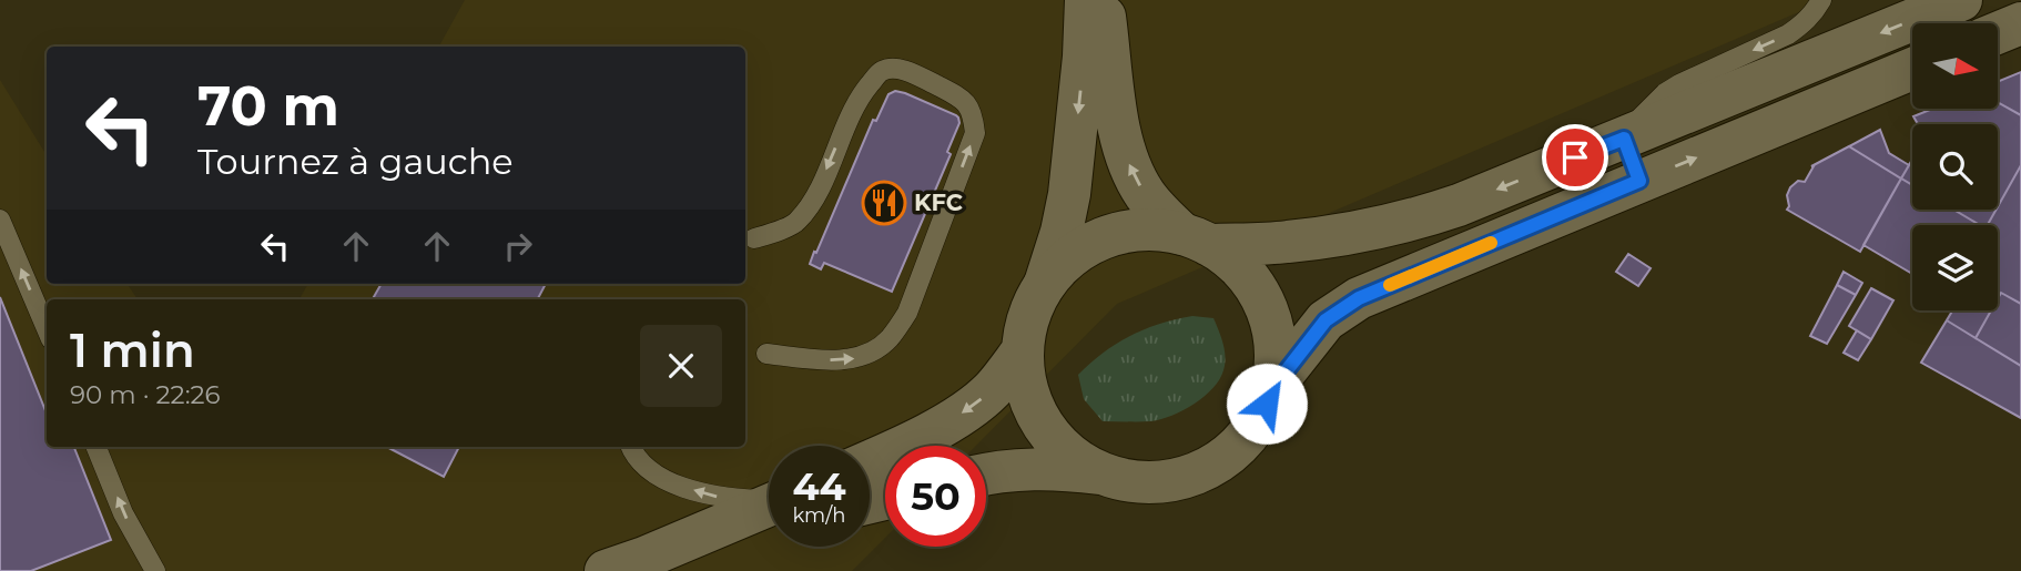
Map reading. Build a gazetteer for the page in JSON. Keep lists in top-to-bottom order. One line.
{"places":{"restaurant":["KFC"]},"north":"right","page":{"turn":["70 m","Tournez à gauche"],"heading":["1 min","90 m · 22:26"],"speed":"44 km/h","limit":"50"}}
